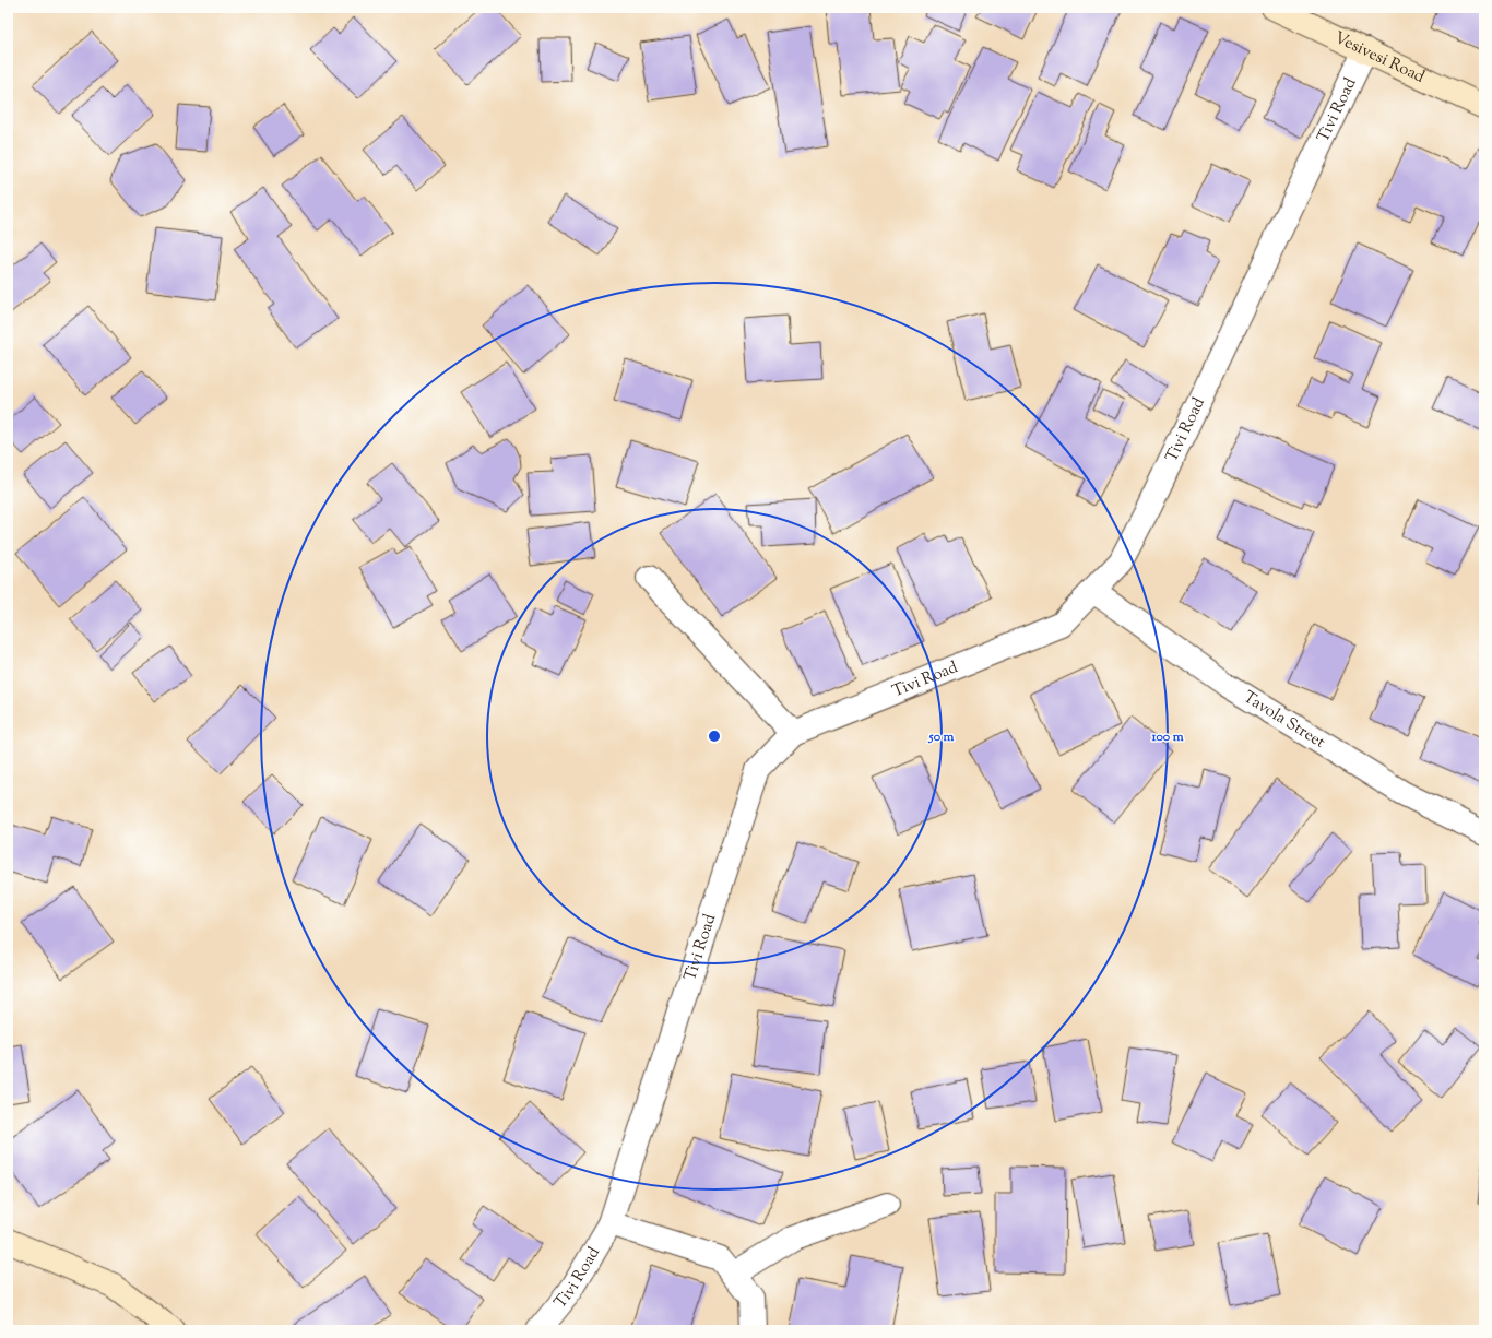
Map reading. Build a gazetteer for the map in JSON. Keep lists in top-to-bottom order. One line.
{"streets":{"street":["Vesivesi Road","Tivi Road","Tavola Street"]},"crossings":[["Vesivesi Road","Tivi Road"],["Tivi Road","Tavola Street"]],"rings":["50 m","100 m"]}
